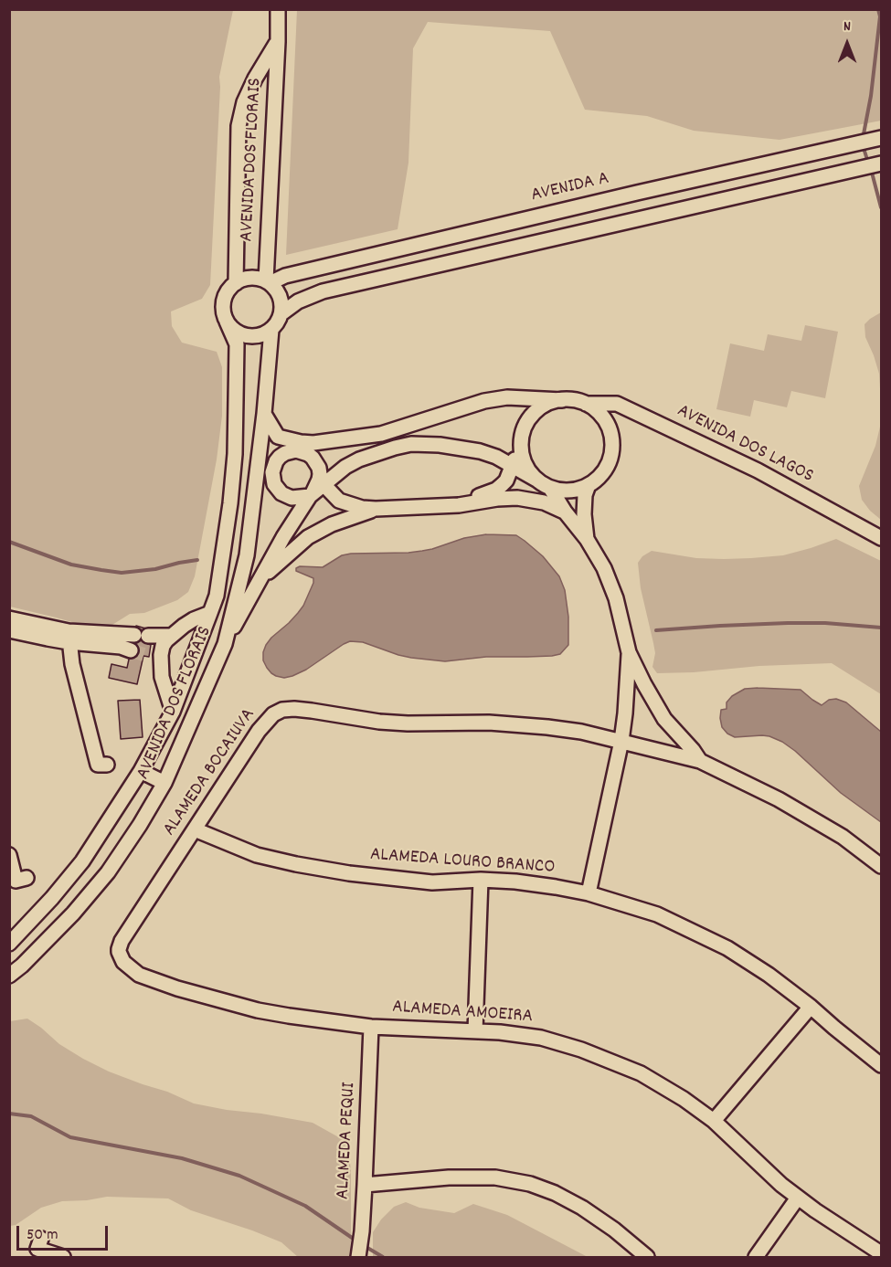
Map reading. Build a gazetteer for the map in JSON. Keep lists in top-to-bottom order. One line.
{"streets":{"street":["AVENIDA DOS FLORAIS","AVENIDA A","AVENIDA DOS LAGOS","ALAMEDA BOCAIUVA","ALAMEDA LOURO BRANCO","ALAMEDA AMOEIRA","ALAMEDA PEQUI"]},"crossings":[["AVENIDA DOS FLORAIS","AVENIDA A"],["ALAMEDA BOCAIUVA","ALAMEDA LOURO BRANCO"],["ALAMEDA BOCAIUVA","ALAMEDA AMOEIRA"],["ALAMEDA AMOEIRA","ALAMEDA PEQUI"]],"scale_bar":"50 m","north":"top"}
